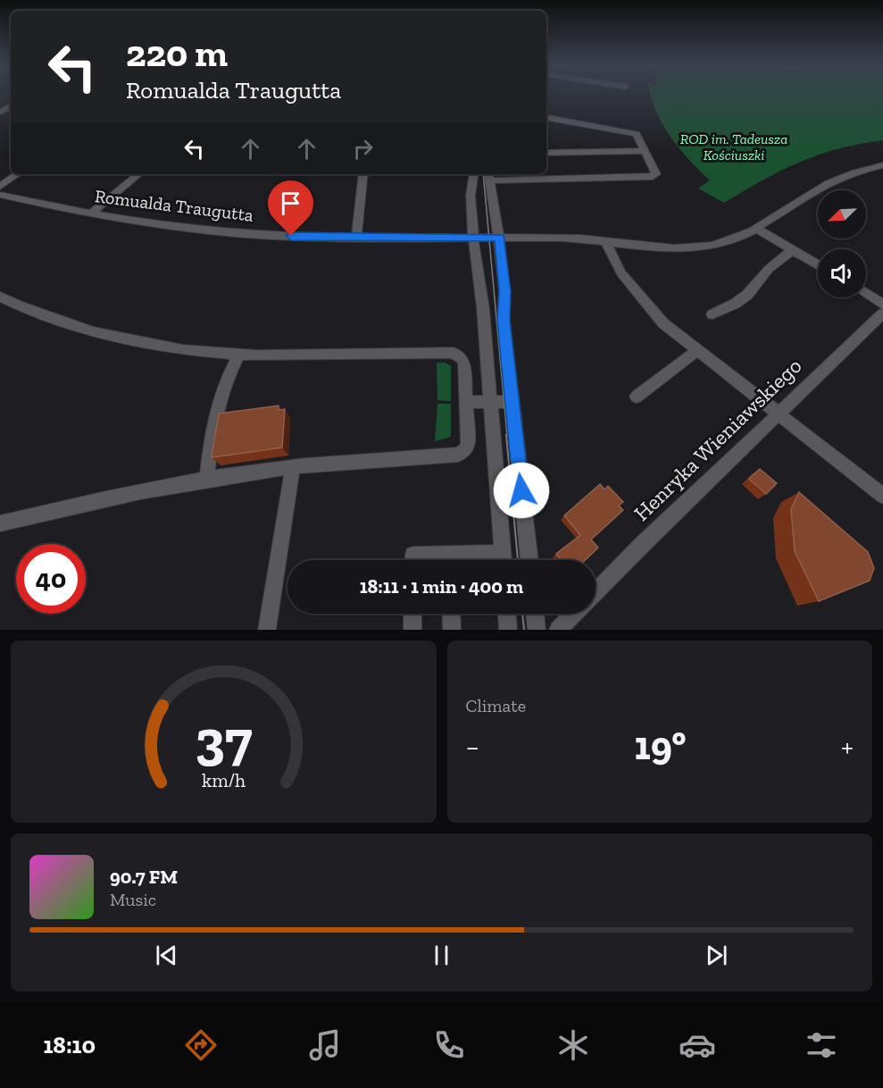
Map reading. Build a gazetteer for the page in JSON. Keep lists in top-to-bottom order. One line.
{"streets":{"street":["Romualda Traugutta","Henryka Wieniawskiego"]},"parks":["ROD im. Tadeusza Kościuszki"],"north":"bottom left","page":{"turn":["220 m","Romualda Traugutta"],"limit":"40","trip":"18:11 · 1 min · 400 m","tile":"Climate","heat":["−","19°","+"],"song":["90.7 FM","Music"],"tabs":"18:10","gauge":["37","km/h"]}}
